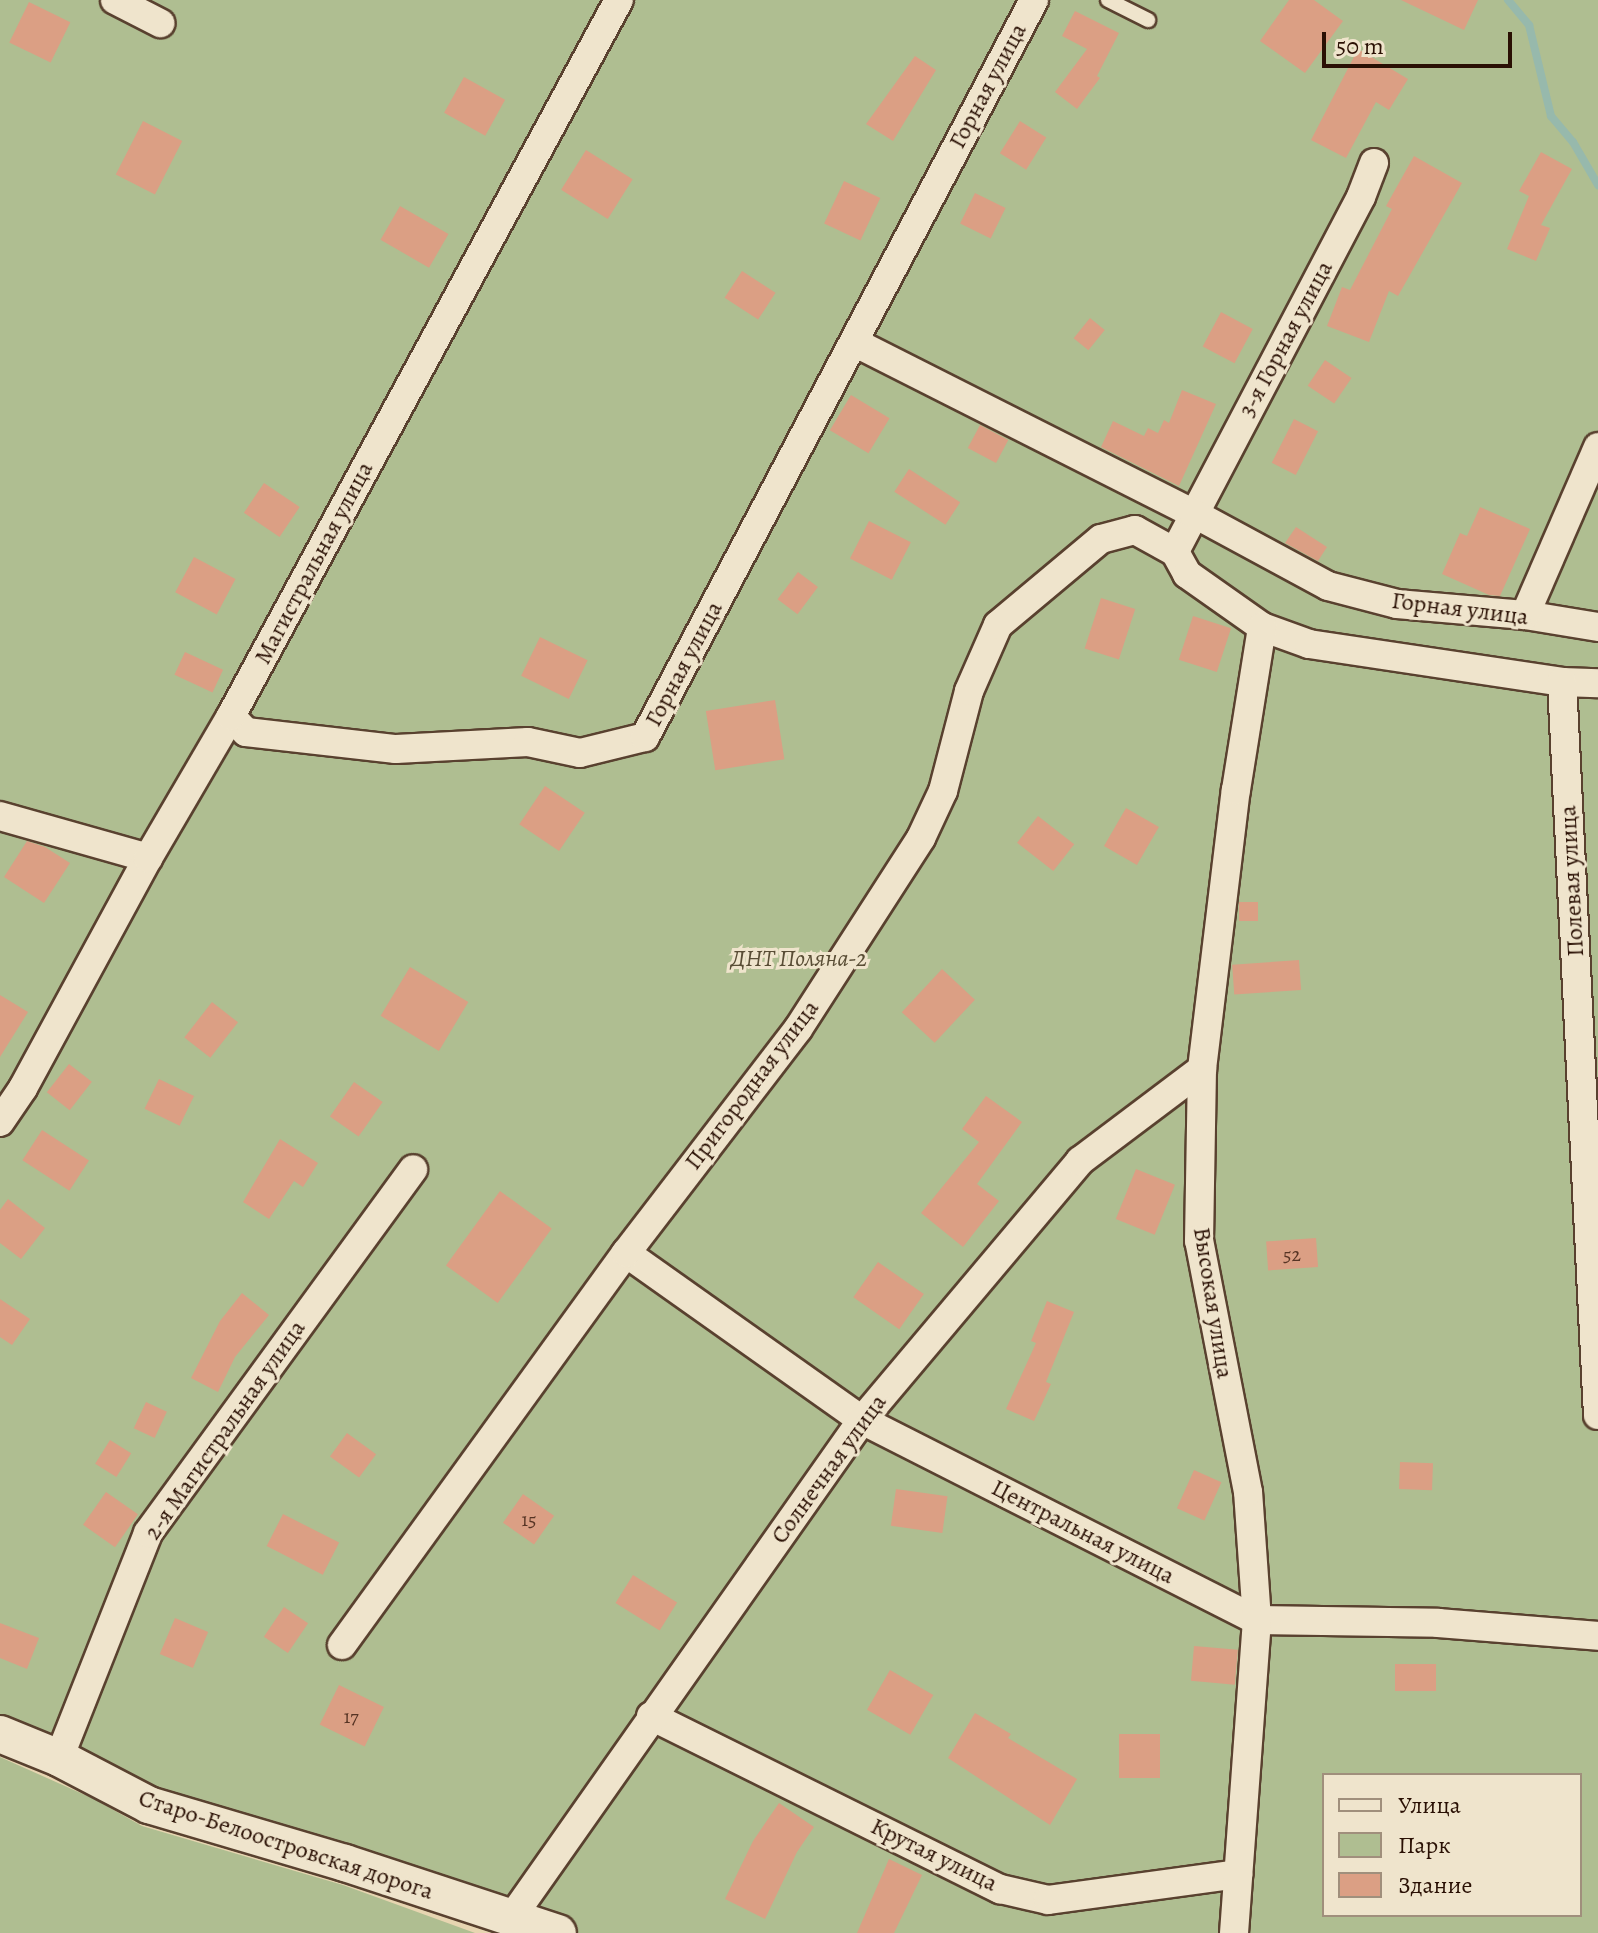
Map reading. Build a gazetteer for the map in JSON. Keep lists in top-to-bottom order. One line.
{"streets":{"street":["Горная улица","3-я Горная улица","Магистральная улица","Полевая улица","Пригородная улица","Высокая улица","2-я Магистральная улица","Солнечная улица","Центральная улица","Старо-Белоостровская дорога","Крутая улица"]},"crossings":[["Горная улица","3-я Горная улица"],["Горная улица","Магистральная улица"],["3-я Горная улица","Пригородная улица"],["Пригородная улица","Центральная улица"],["Высокая улица","Солнечная улица"],["Высокая улица","Центральная улица"],["Высокая улица","Крутая улица"],["2-я Магистральная улица","Старо-Белоостровская дорога"],["Солнечная улица","Центральная улица"],["Солнечная улица","Старо-Белоостровская дорога"],["Солнечная улица","Крутая улица"]],"parks":["ДНТ Поляна-2"],"house_numbers":["52","15","17"],"legend":["Улица","Парк","Здание"],"scale_bar":"50 m"}
